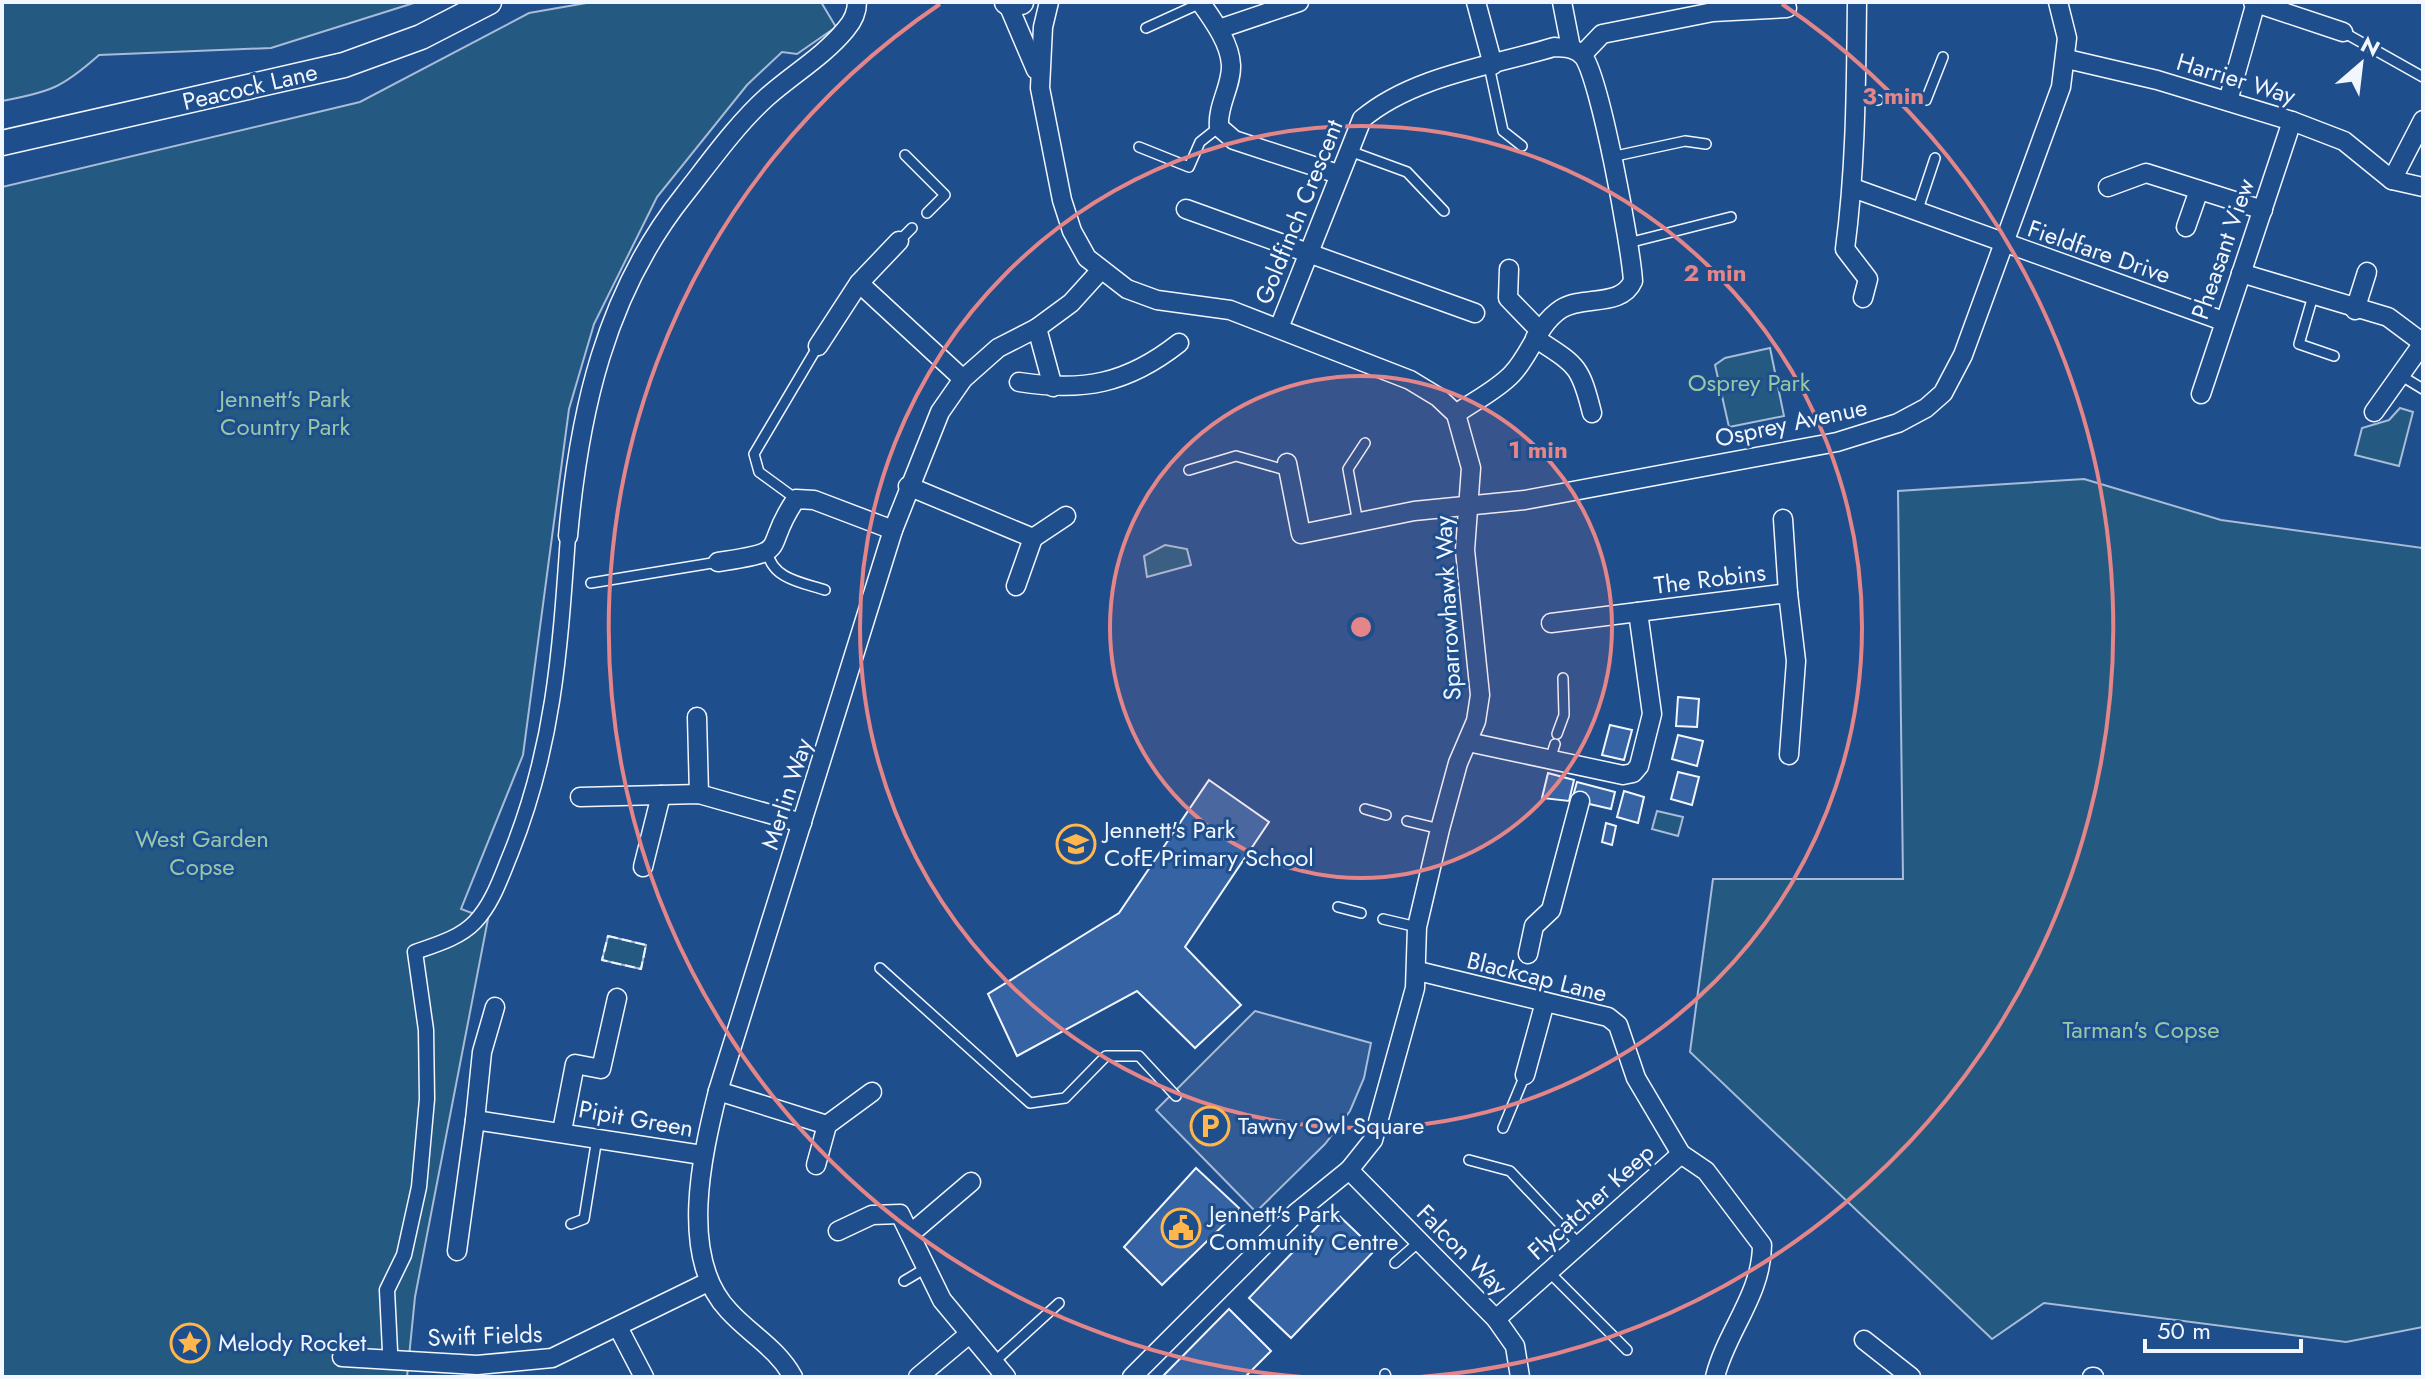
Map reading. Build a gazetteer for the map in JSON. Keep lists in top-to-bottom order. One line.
{"streets":{"street":["Harrier Way","Peacock Lane","Goldfinch Crescent","Pheasant View","Fieldfare Drive","Osprey Avenue","The Robins","Sparrowhawk Way","Merlin Way","Blackcap Lane","Pipit Green","Flycatcher Keep","Falcon Way","Swift Fields"]},"crossings":[["Harrier Way","Pheasant View"],["Harrier Way","Osprey Avenue"],["Pheasant View","Fieldfare Drive"],["Fieldfare Drive","Osprey Avenue"],["Osprey Avenue","Sparrowhawk Way"],["The Robins","Sparrowhawk Way"],["Sparrowhawk Way","Blackcap Lane"],["Sparrowhawk Way","Falcon Way"],["Merlin Way","Pipit Green"],["Merlin Way","Swift Fields"],["Blackcap Lane","Flycatcher Keep"],["Flycatcher Keep","Falcon Way"]],"parks":["Osprey Park","Jennett's Park Country Park","West Garden Copse","Tarman's Copse"],"places":{"school or university":["Jennett's Park CofE Primary School"],"parking":["Tawny Owl Square"],"public building":["Jennett's Park Community Centre"],"place":["Melody Rocket"]},"scale_bar":"50 m","north":"top right","rings":["3 min","2 min","1 min"]}
